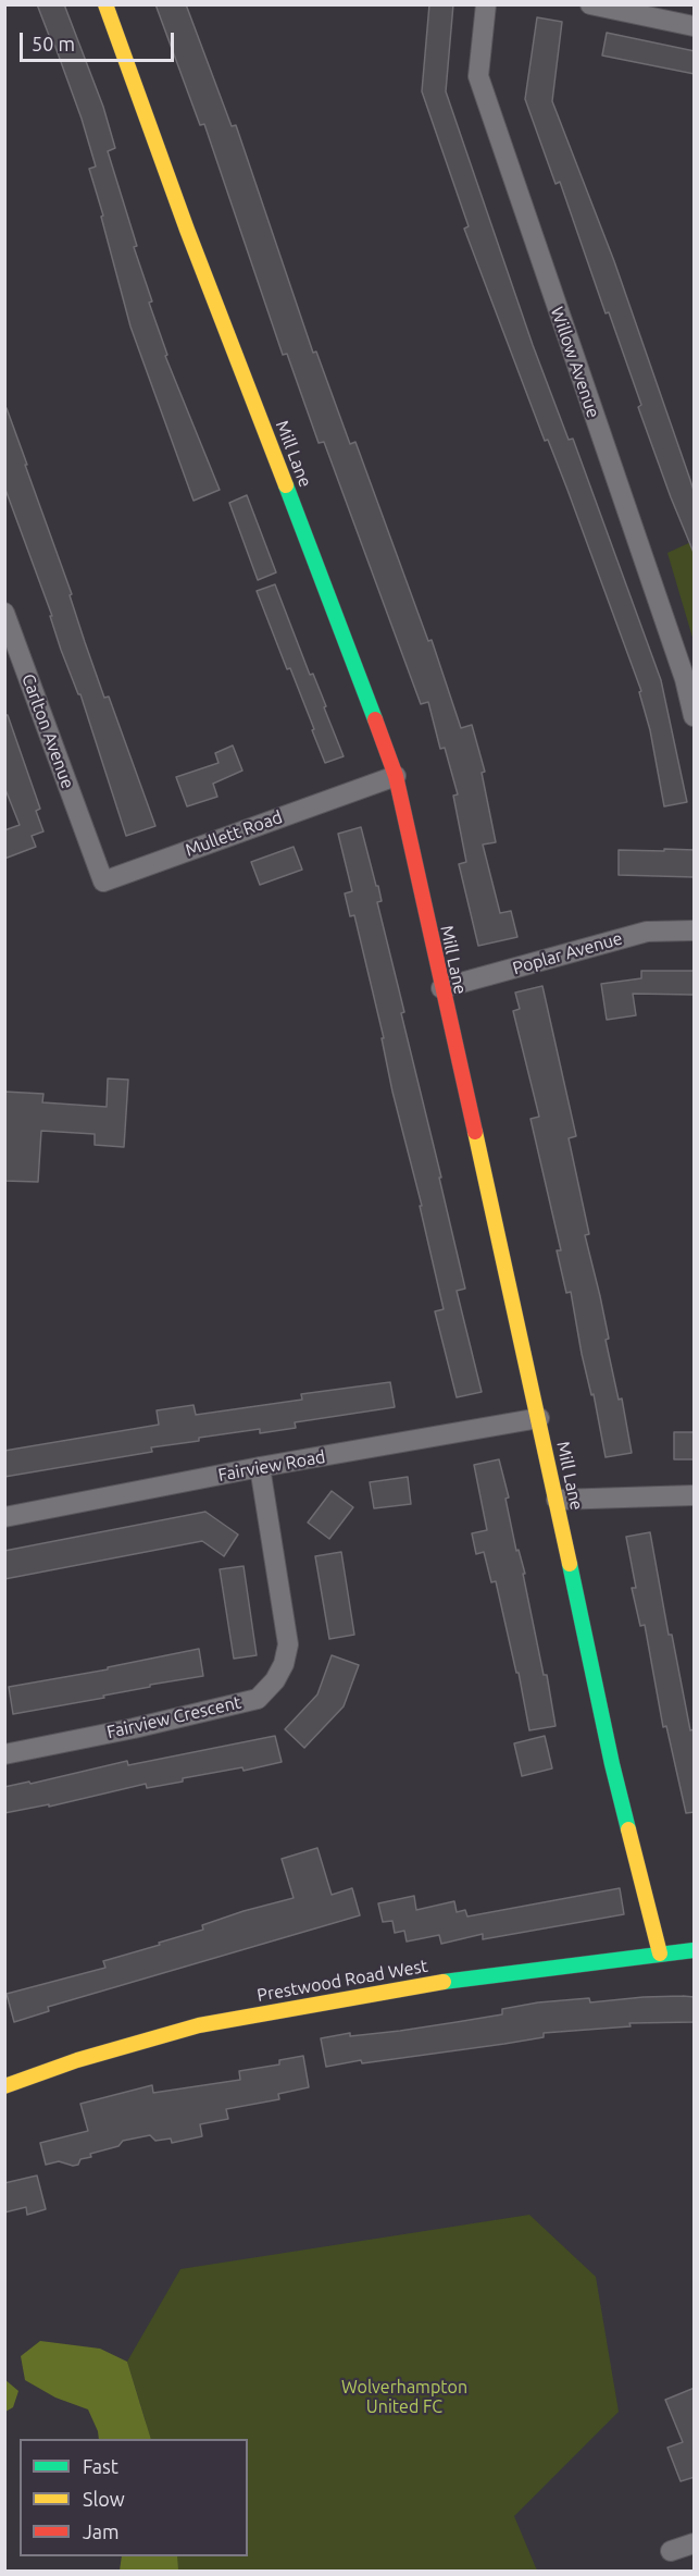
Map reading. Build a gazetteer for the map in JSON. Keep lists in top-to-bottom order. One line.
{"streets":{"street":["Willow Avenue","Mill Lane","Carlton Avenue","Mullett Road","Poplar Avenue","Fairview Road","Fairview Crescent","Prestwood Road West"]},"crossings":[["Mill Lane","Mullett Road"],["Mill Lane","Poplar Avenue"],["Mill Lane","Fairview Road"],["Mill Lane","Prestwood Road West"],["Carlton Avenue","Mullett Road"],["Fairview Road","Fairview Crescent"]],"parks":["Wolverhampton United FC"],"legend":["Fast","Slow","Jam"],"scale_bar":"50 m"}
